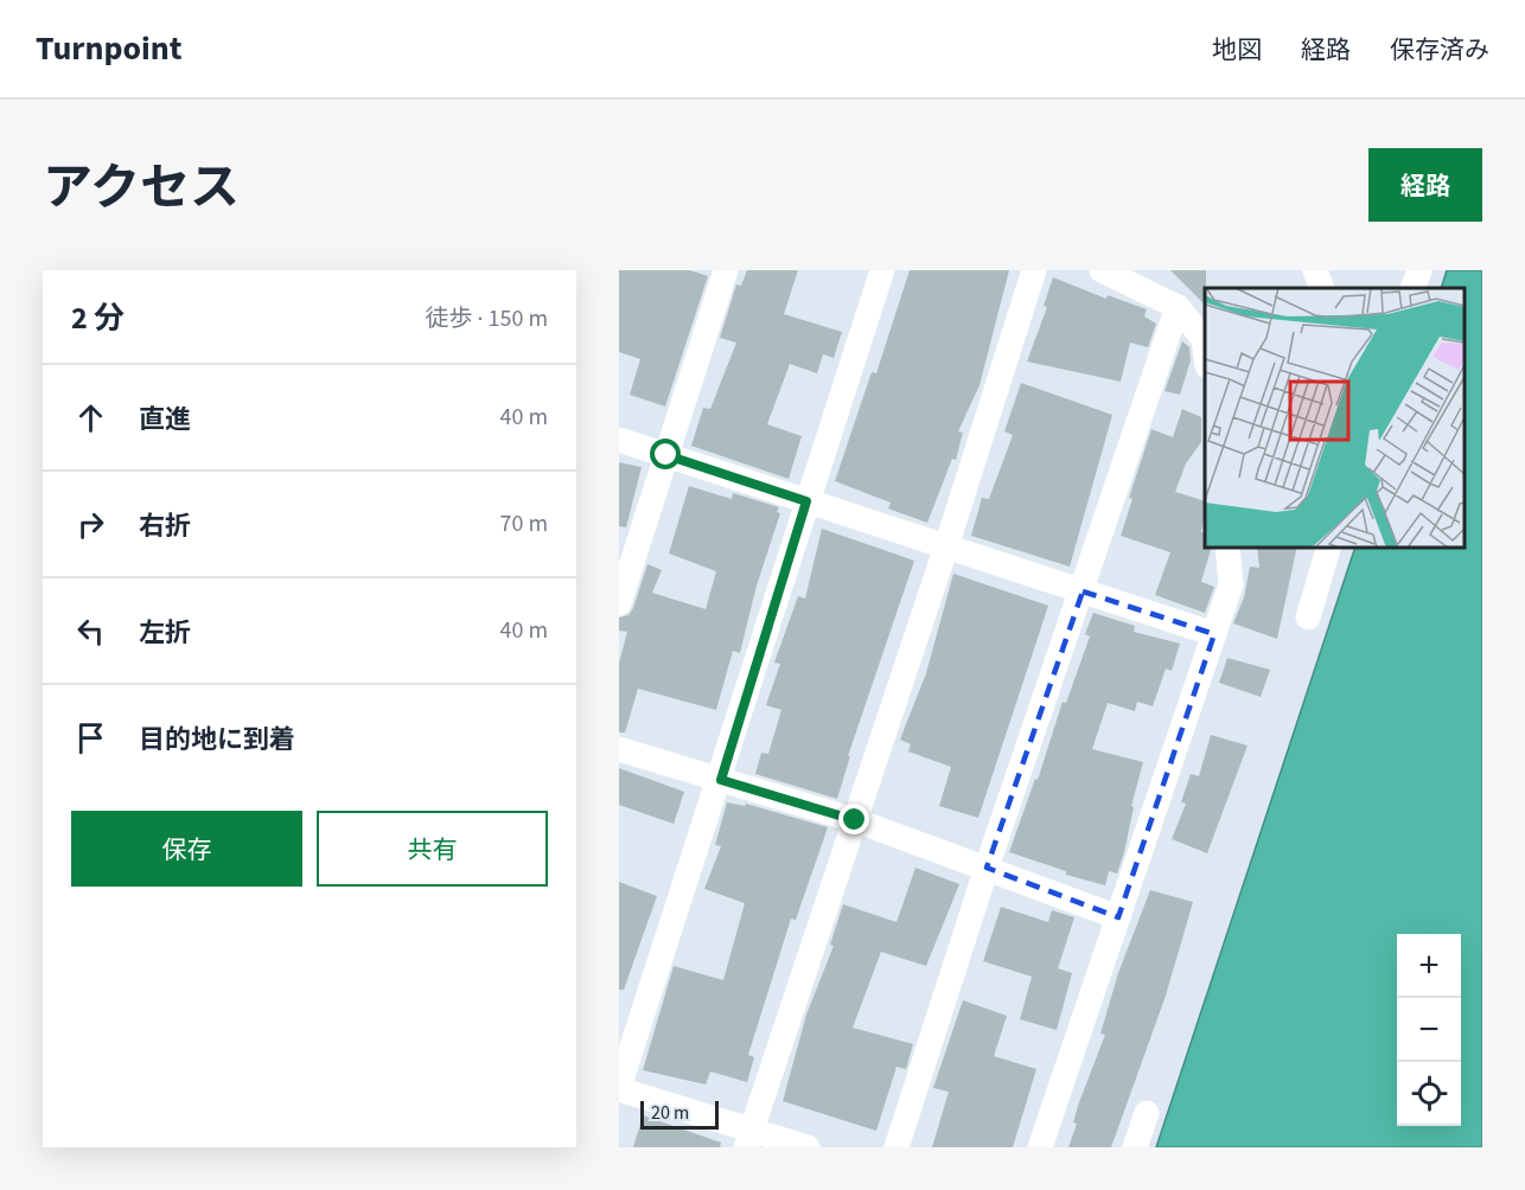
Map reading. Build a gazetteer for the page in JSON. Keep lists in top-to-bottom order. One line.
{"scale_bar":"20 m","page":{"header":"Turnpoint","nav":["地図","経路","保存済み"],"title":"アクセス","buttons":["経路",["保存","共有"]],"heading":["2 分","徒歩 · 150 m"],"list":[["直進","40 m"],["右折","70 m"],["左折","40 m"],"目的地に到着"],"map_buttons":["+","−"],"scale":"20 m"}}
